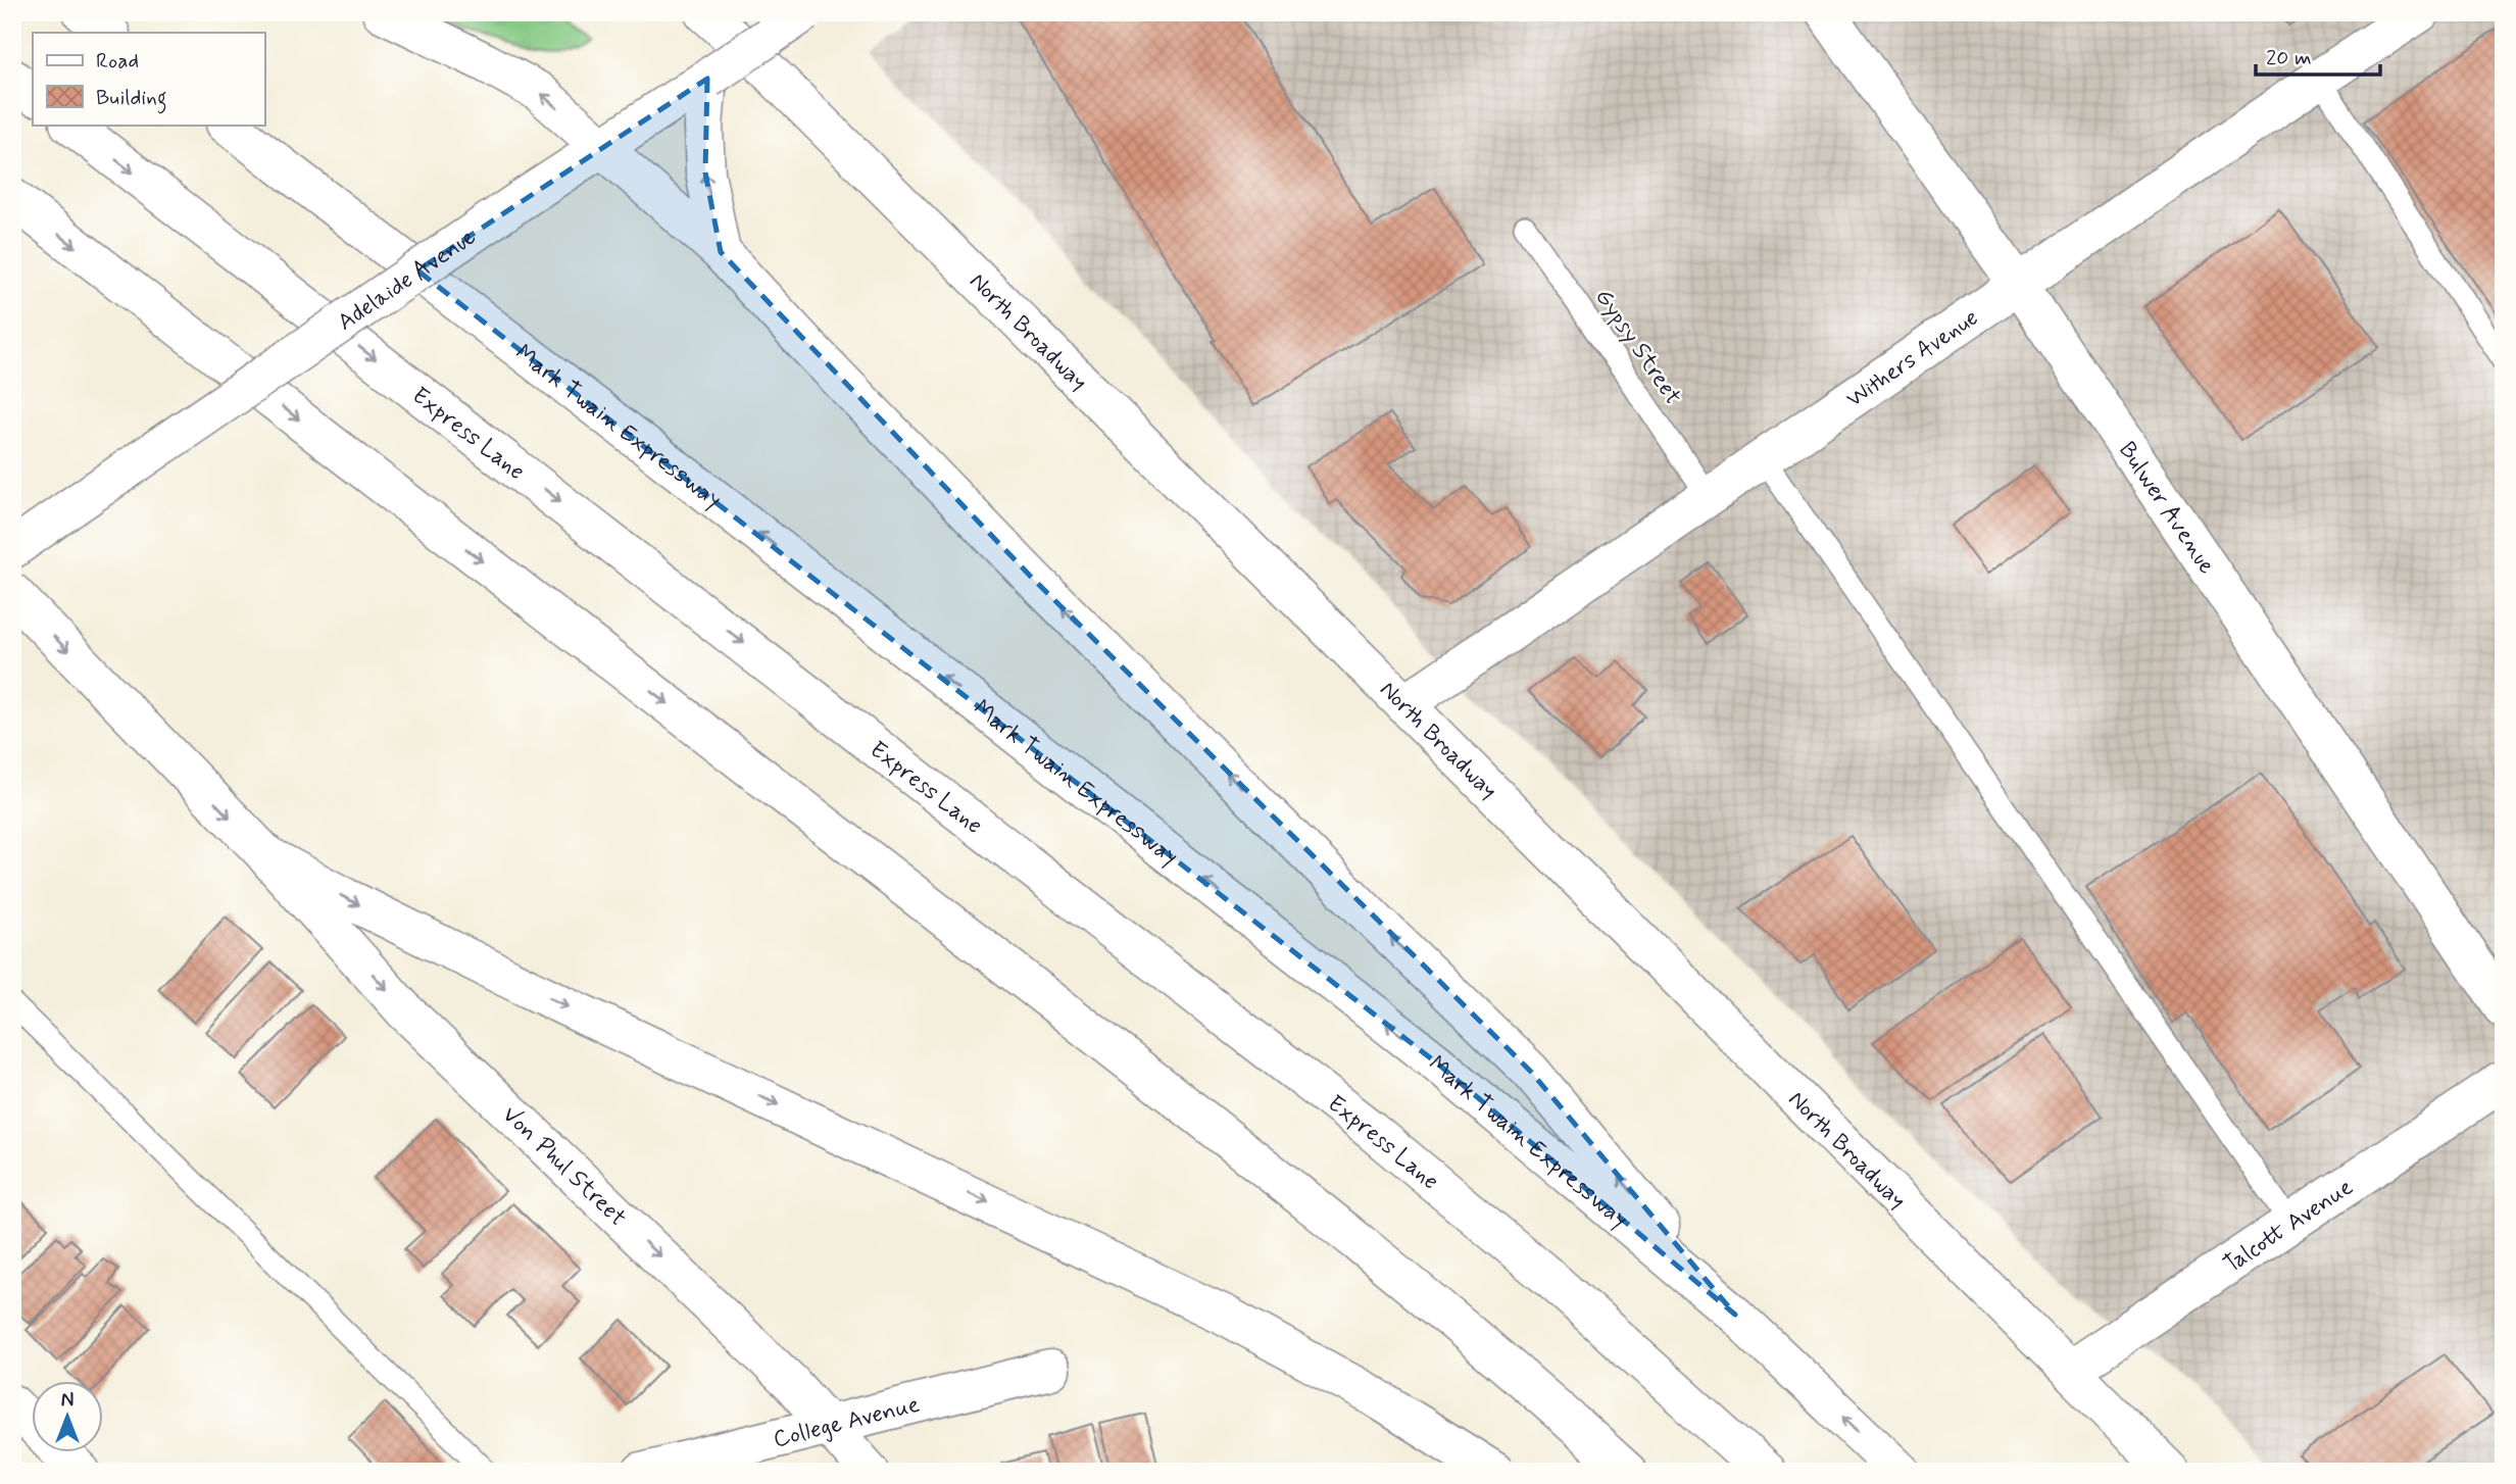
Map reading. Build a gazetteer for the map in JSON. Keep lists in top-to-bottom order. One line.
{"streets":{"main road":["Adelaide Avenue","North Broadway","Withers Avenue","Mark Twain Expressway","Express Lane","Bulwer Avenue","Von Phul Street","Talcott Avenue","College Avenue"],"lane":["Gypsy Street"]},"crossings":[["North Broadway","Withers Avenue"],["North Broadway","Talcott Avenue"],["Gypsy Street","Withers Avenue"],["Withers Avenue","Bulwer Avenue"],["Von Phul Street","College Avenue"]],"legend":["Road","Building"],"scale_bar":"20 m","north":"top"}
